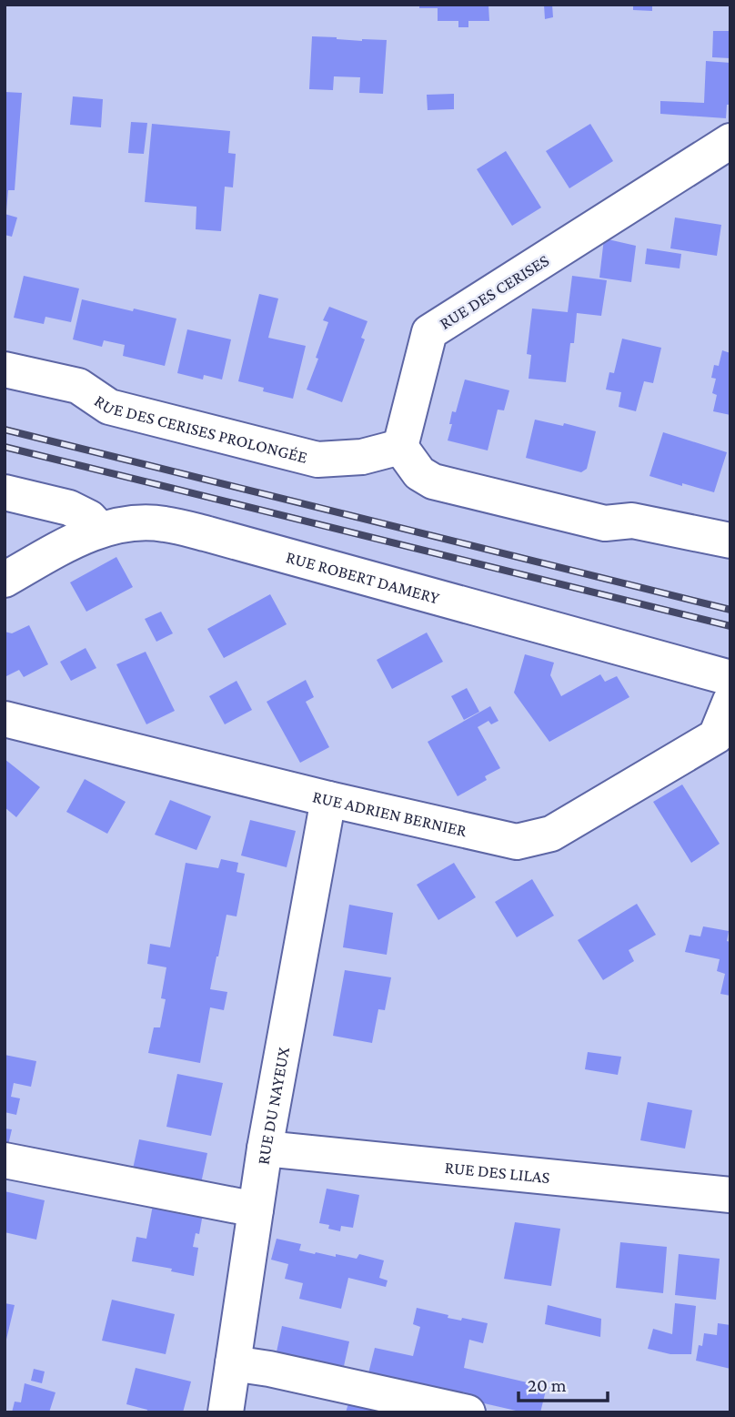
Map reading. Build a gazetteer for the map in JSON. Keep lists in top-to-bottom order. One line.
{"streets":{"street":["RUE DES CERISES","RUE DES CERISES PROLONGÉE","RUE ROBERT DAMERY","RUE ADRIEN BERNIER","RUE DU NAYEUX","RUE DES LILAS"]},"crossings":[["RUE DES CERISES","RUE DES CERISES PROLONGÉE"],["RUE ADRIEN BERNIER","RUE DU NAYEUX"],["RUE DU NAYEUX","RUE DES LILAS"]],"scale_bar":"20 m"}
